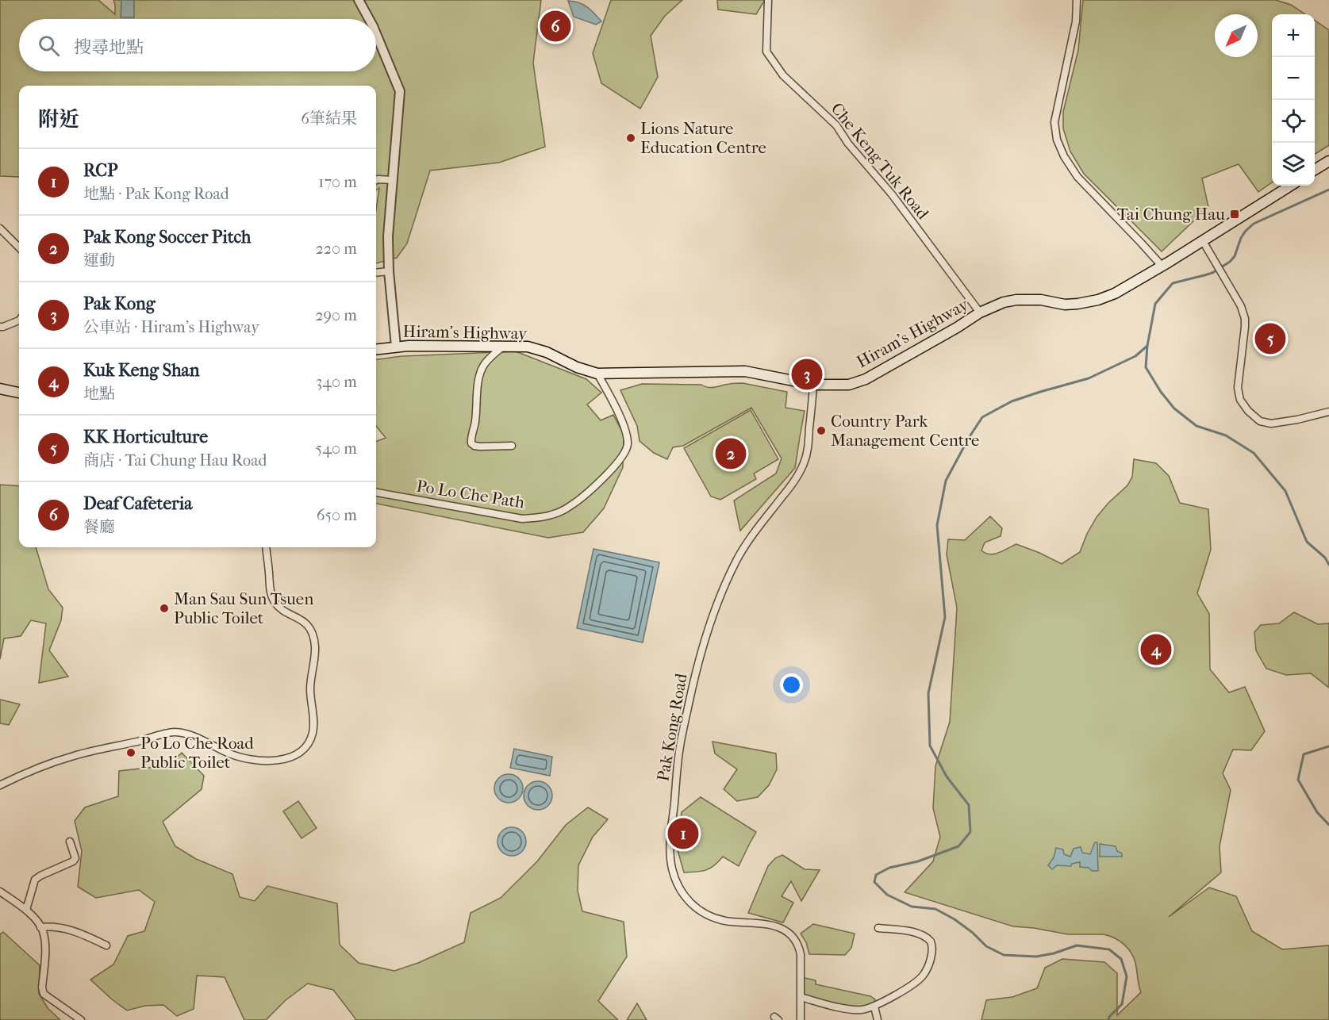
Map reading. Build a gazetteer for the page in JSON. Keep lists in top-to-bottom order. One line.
{"streets":{"main road":["Hiram's Highway"],"street":["Che Keng Tuk Road","Po Lo Che Path","Pak Kong Road"]},"crossings":[["Che Keng Tuk Road","Hiram's Highway"],["Hiram's Highway","Po Lo Che Path"],["Hiram's Highway","Pak Kong Road"]],"places":{"other":["Lions Nature Education Centre","Country Park Management Centre","Man Sau Sun Tsuen Public Toilet","Po Lo Che Road Public Toilet"],"transit":["Tai Chung Hau"]},"north":"bottom left","page":{"pins":["6","5","3","2","4","1"],"map_buttons":["+","−"],"search":"搜尋地點","heading":["附近","6筆結果"],"list":[{"mark":"1","name":"RCP","note":"地點 · Pak Kong Road","value":"170 m"},{"mark":"2","name":"Pak Kong Soccer Pitch","note":"運動","value":"220 m"},{"mark":"3","name":"Pak Kong","note":"公車站 · Hiram's Highway","value":"290 m"},{"mark":"4","name":"Kuk Keng Shan","note":"地點","value":"340 m"},{"mark":"5","name":"KK Horticulture","note":"商店 · Tai Chung Hau Road","value":"540 m"},{"mark":"6","name":"Deaf Cafeteria","note":"餐廳","value":"650 m"}]}}
